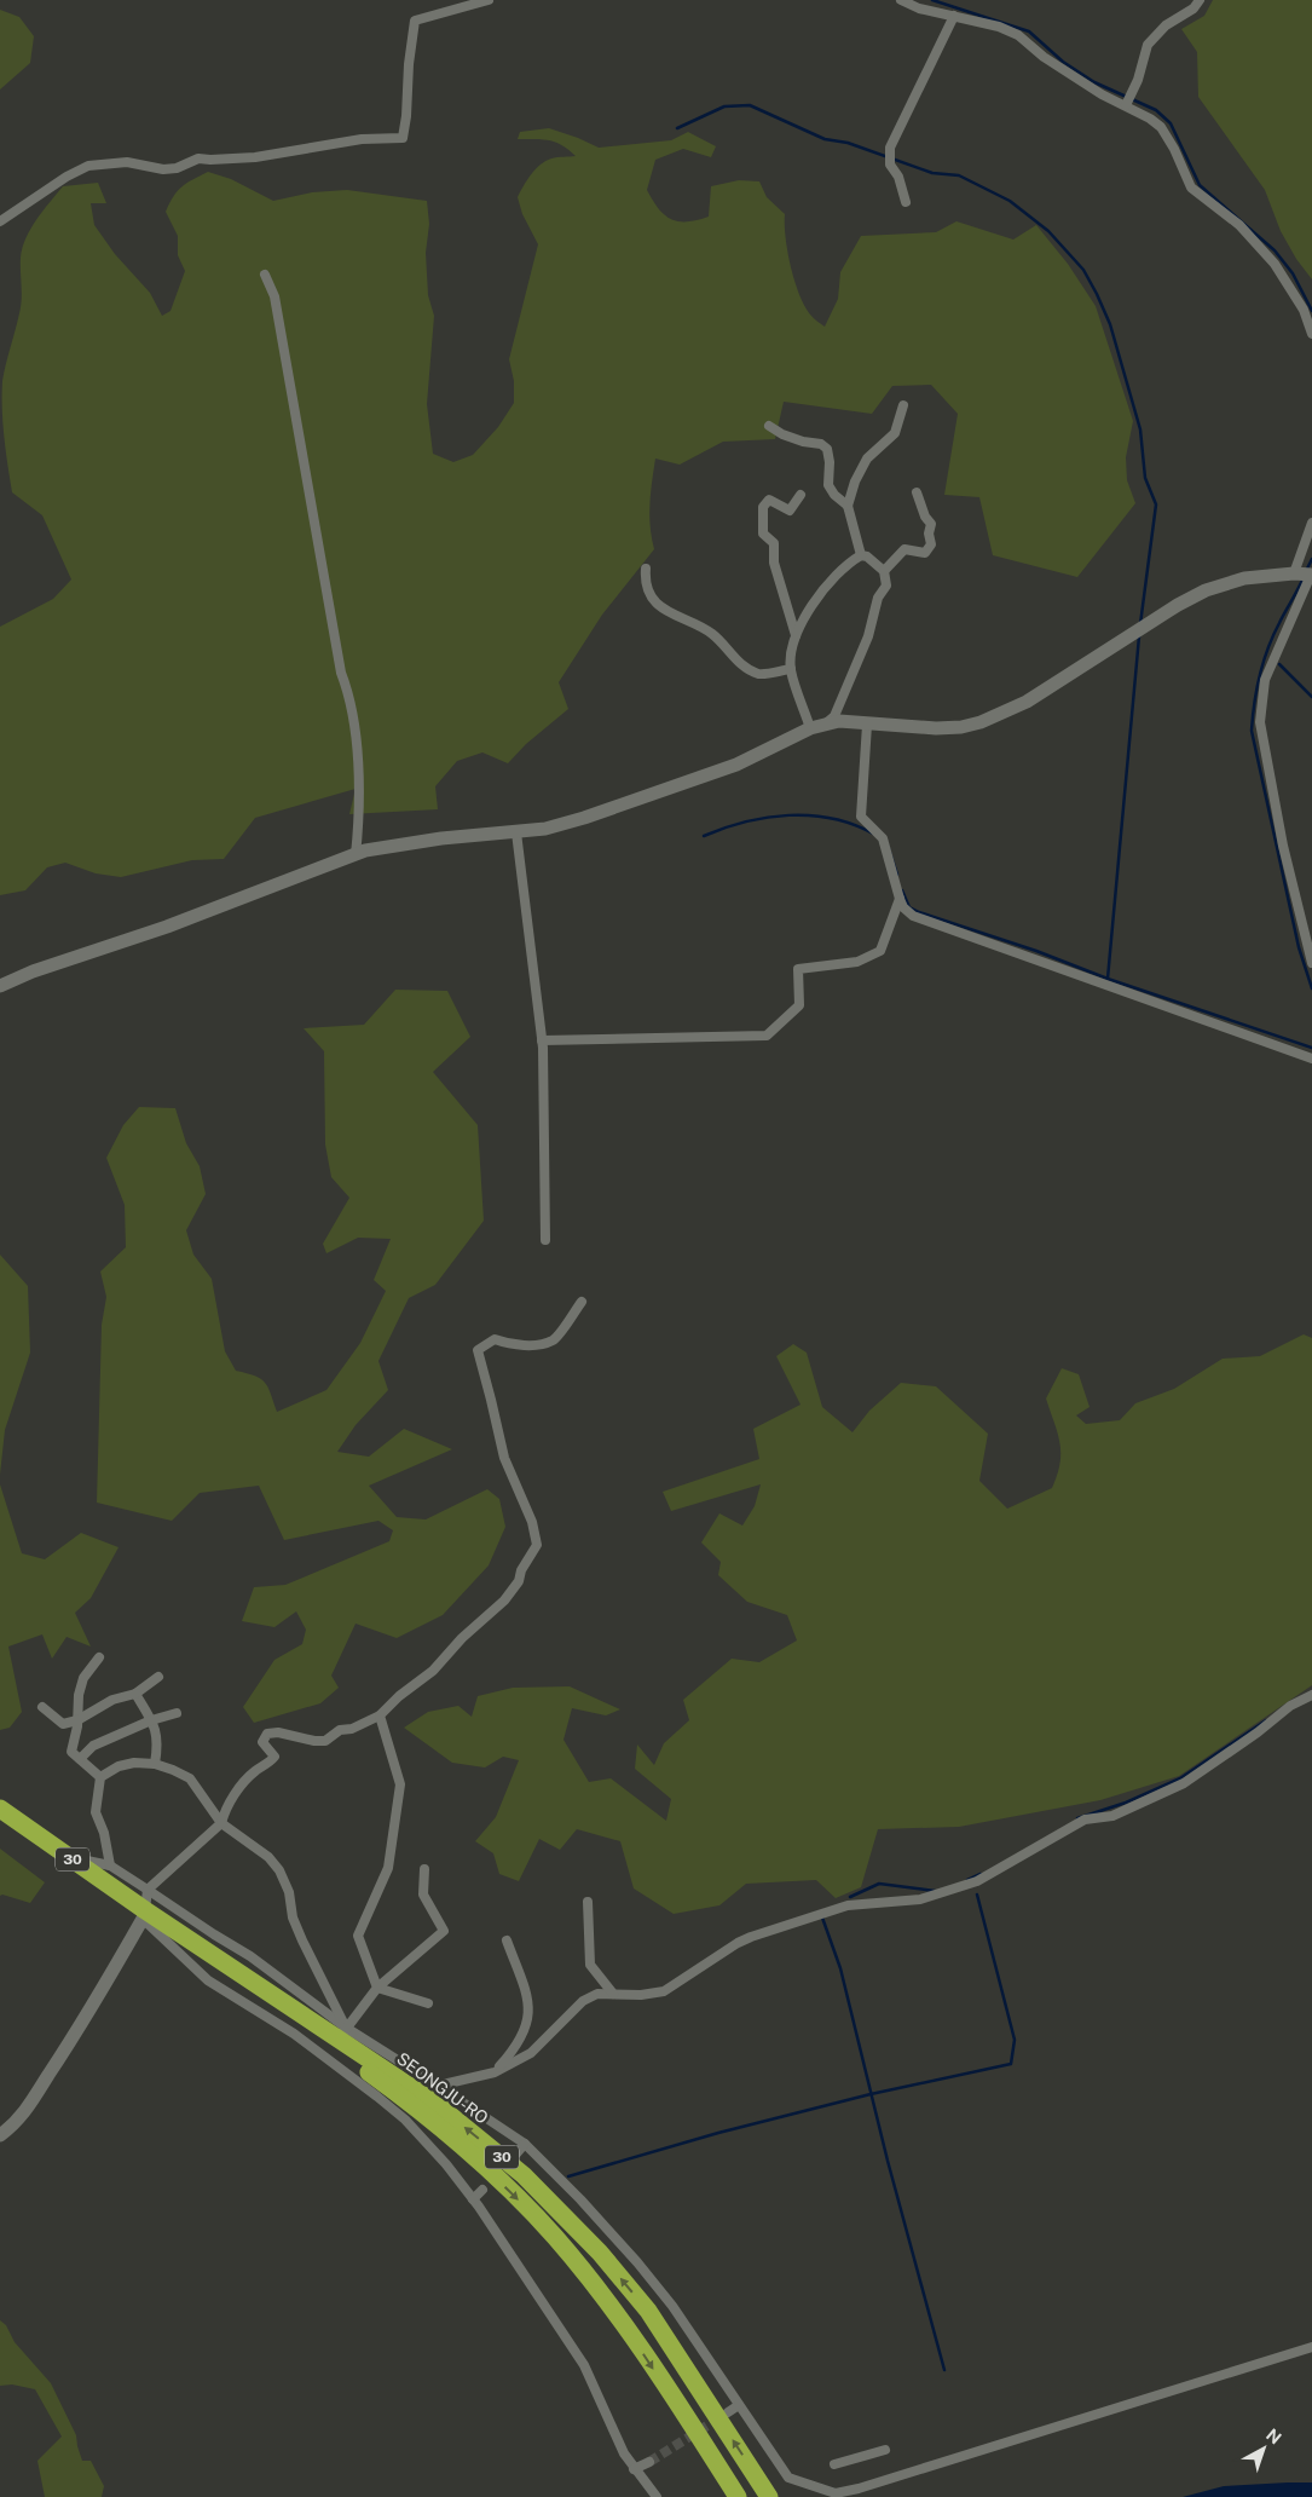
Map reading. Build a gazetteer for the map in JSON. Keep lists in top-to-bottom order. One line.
{"streets":{"highway":["30","SEONGJU-RO"]},"north":"top right"}
